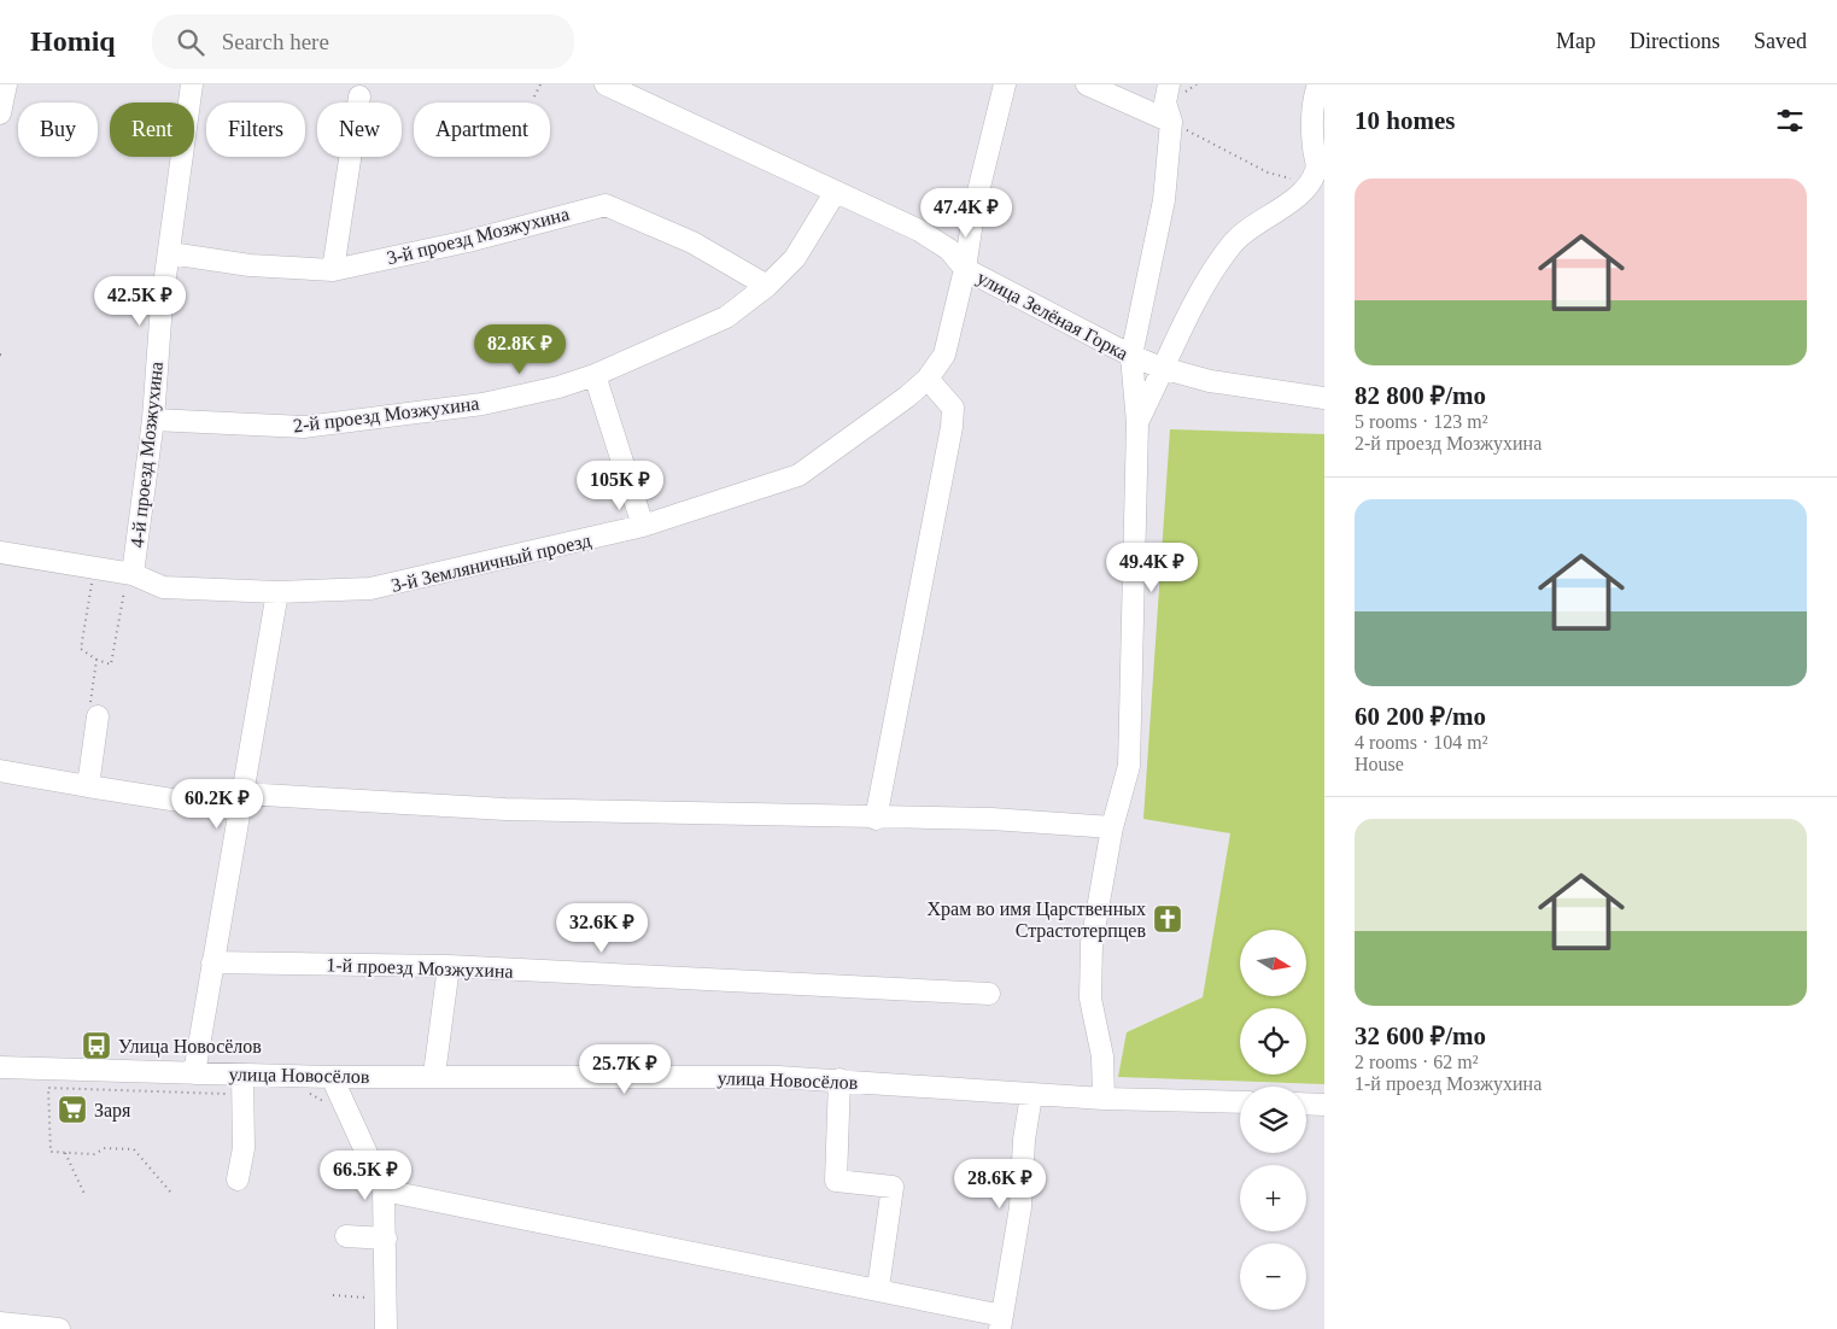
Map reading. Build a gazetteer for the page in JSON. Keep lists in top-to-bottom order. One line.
{"streets":{"street":["3-й проезд Мозжухина","улица Зелёная Горка","2-й проезд Мозжухина","4-й проезд Мозжухина","3-й Земляничный проезд","1-й проезд Мозжухина","улица Новосёлов"]},"crossings":[["3-й проезд Мозжухина","2-й проезд Мозжухина"],["3-й проезд Мозжухина","4-й проезд Мозжухина"],["улица Зелёная Горка","2-й проезд Мозжухина"],["улица Зелёная Горка","3-й Земляничный проезд"],["2-й проезд Мозжухина","4-й проезд Мозжухина"],["4-й проезд Мозжухина","3-й Земляничный проезд"]],"places":{"church":["Храм во имя Царственных Страстотерпцев"],"bus stop":["Улица Новосёлов"],"supermarket":["Заря"]},"north":"right","page":{"header":"Homiq","search":"Search here","nav":["Map","Directions","Saved"],"heading":"10 homes","chip":["Buy","Rent","Filters","New","Apartment"],"list":[{"name":"82 800 ₽/mo","note":"5 rooms · 123 m² · 2-й проезд Мозжухина"},{"name":"60 200 ₽/mo","note":"4 rooms · 104 m² · House"},{"name":"32 600 ₽/mo","note":"2 rooms · 62 m² · 1-й проезд Мозжухина"}],"price":["47.4K ₽","42.5K ₽","82.8K ₽","105K ₽","49.4K ₽","60.2K ₽","32.6K ₽","25.7K ₽","66.5K ₽","28.6K ₽"],"map_buttons":["+","−"]}}
